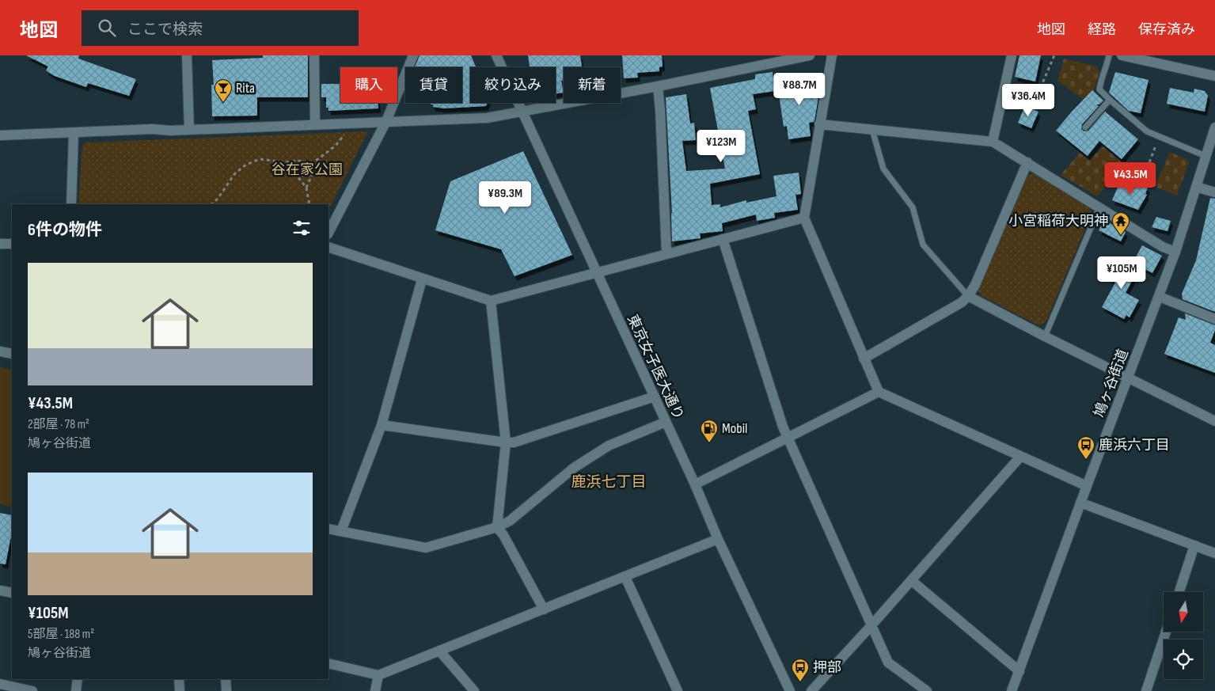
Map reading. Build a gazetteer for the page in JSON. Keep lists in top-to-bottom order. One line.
{"streets":{"street":["東京女子医大通り","鳩ヶ谷街道"]},"districts":["鹿浜七丁目"],"parks":["谷在家公園"],"places":{"bar":["Rita"],"temple":["小宮稲荷大明神"],"fuel station":["Mobil"],"bus stop":["鹿浜六丁目","押部"]},"north":"bottom","page":{"header":"地図","search":"ここで検索","nav":["地図","経路","保存済み"],"chip":["購入","賃貸","絞り込み","新着"],"price":["¥88.7M","¥36.4M","¥123M","¥43.5M","¥89.3M","¥105M"],"heading":"6件の物件","list":[{"name":"¥43.5M","note":"2部屋 · 78 m² · 鳩ヶ谷街道"},{"name":"¥105M","note":"5部屋 · 188 m² · 鳩ヶ谷街道"}]}}
